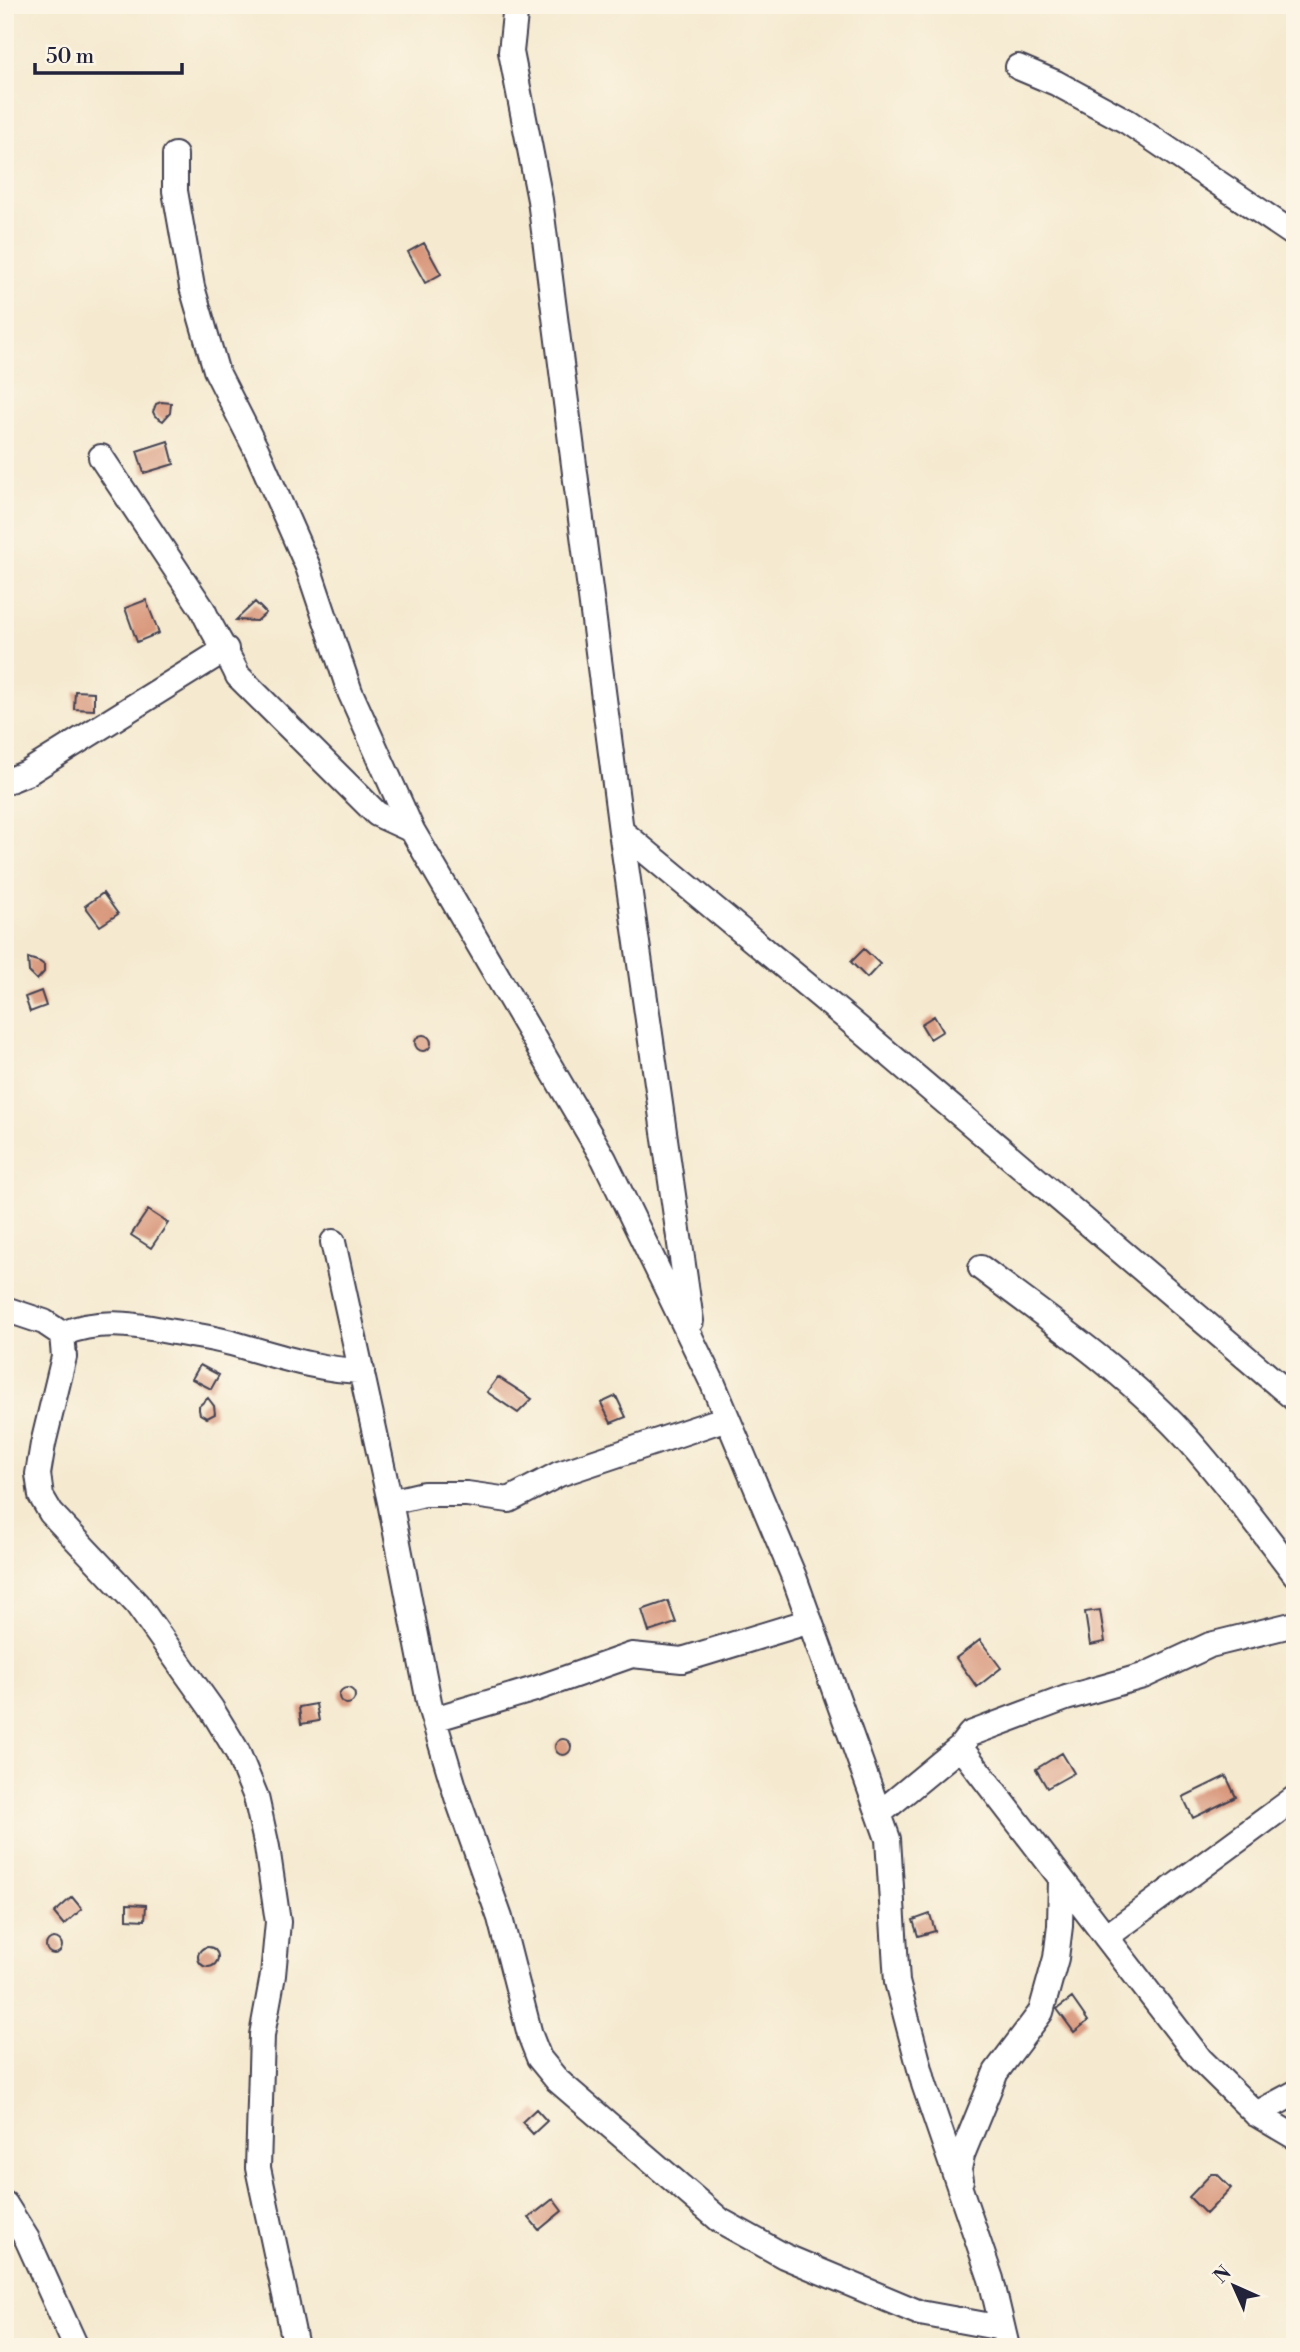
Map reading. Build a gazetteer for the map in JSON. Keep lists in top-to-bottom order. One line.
{"scale_bar":"50 m","north":"top left"}
